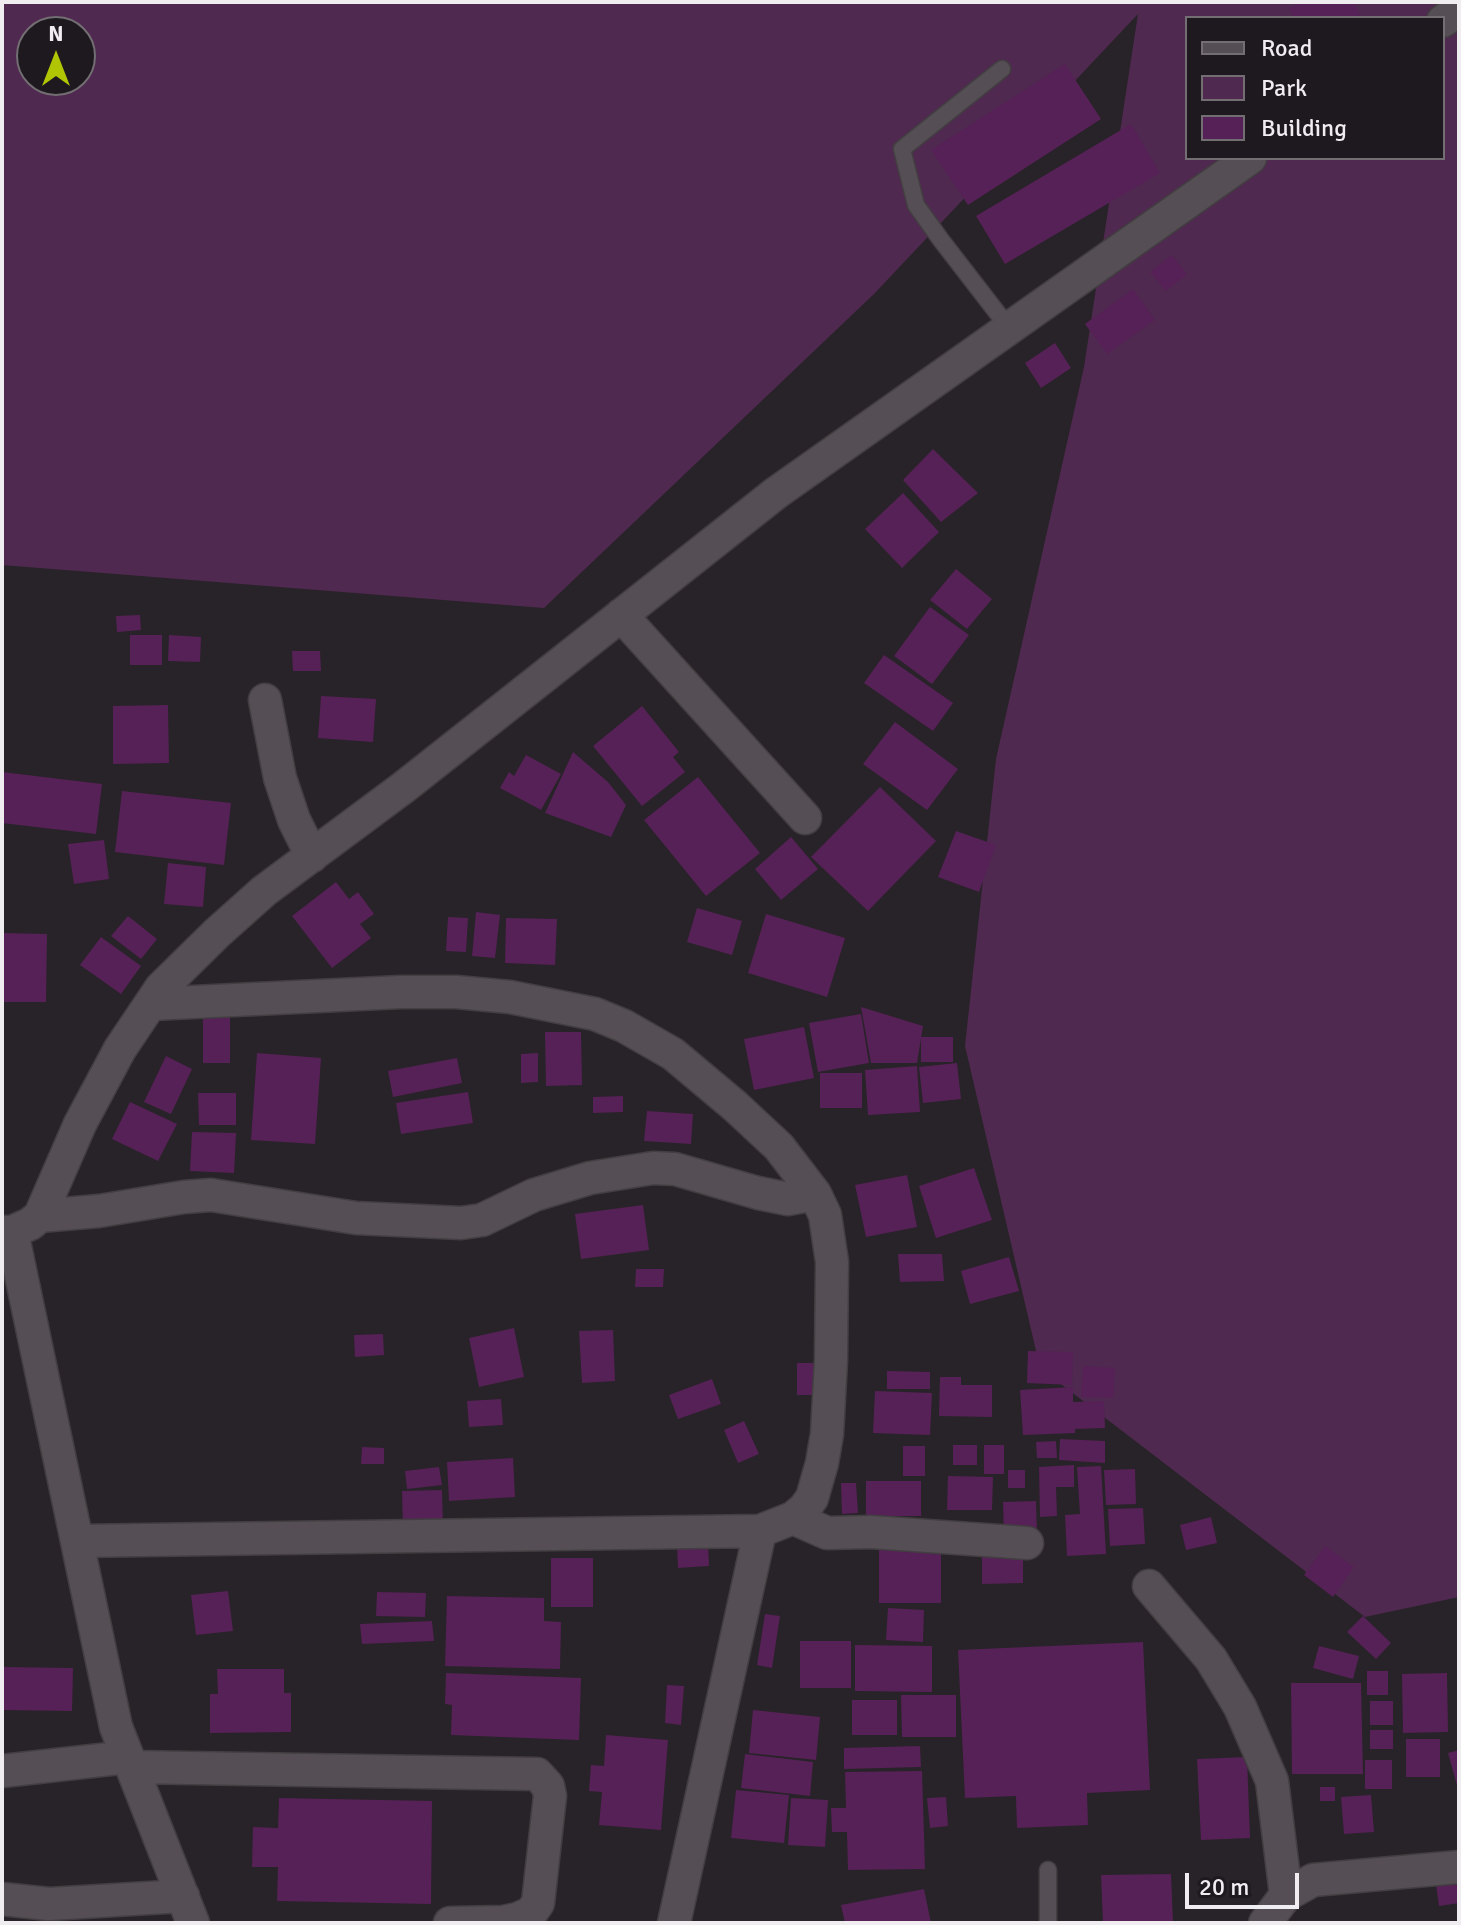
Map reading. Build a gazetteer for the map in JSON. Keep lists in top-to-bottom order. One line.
{"legend":["Road","Park","Building"],"scale_bar":"20 m","north":"top"}
